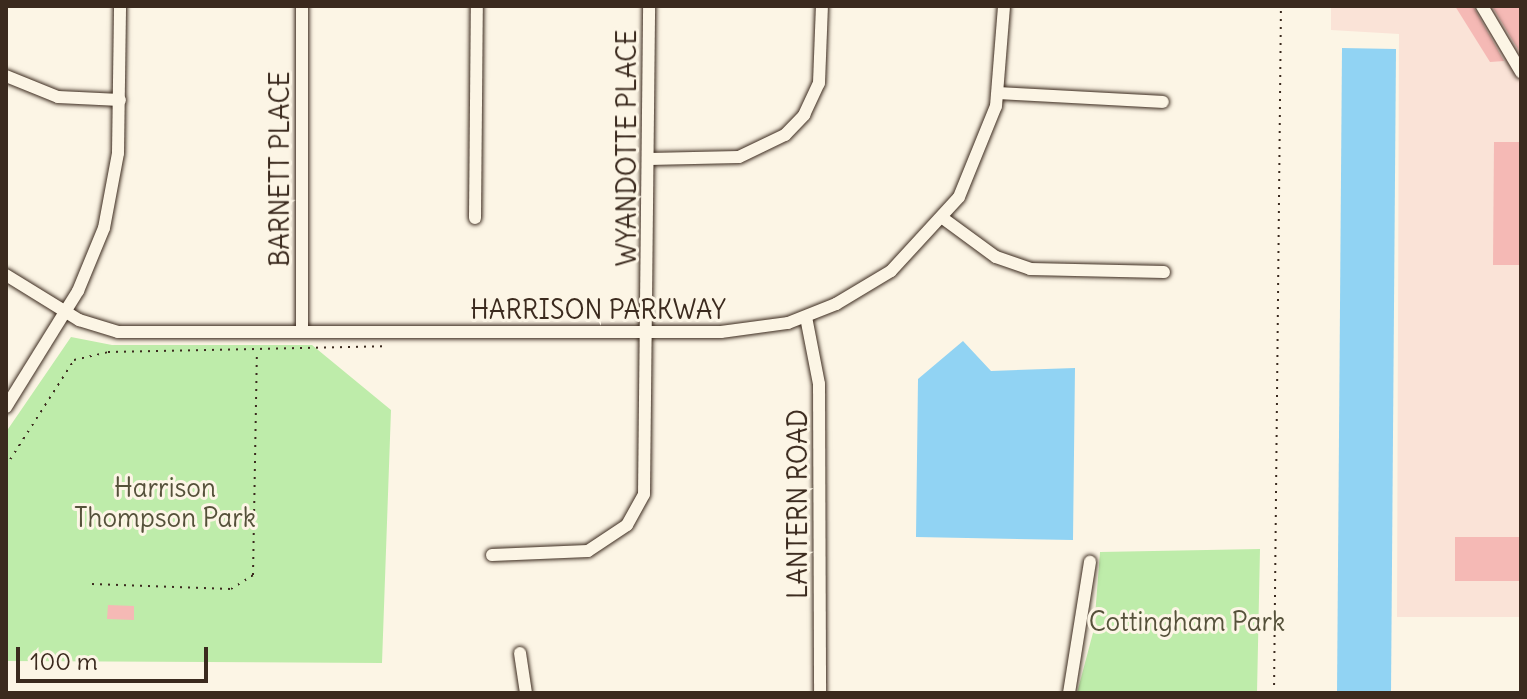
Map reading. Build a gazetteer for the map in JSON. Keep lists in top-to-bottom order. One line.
{"streets":{"street":["WYANDOTTE PLACE","BARNETT PLACE","HARRISON PARKWAY","LANTERN ROAD"]},"crossings":[["WYANDOTTE PLACE","HARRISON PARKWAY"],["BARNETT PLACE","HARRISON PARKWAY"],["HARRISON PARKWAY","LANTERN ROAD"]],"parks":["Harrison Thompson Park","Cottingham Park"],"scale_bar":"100 m"}
